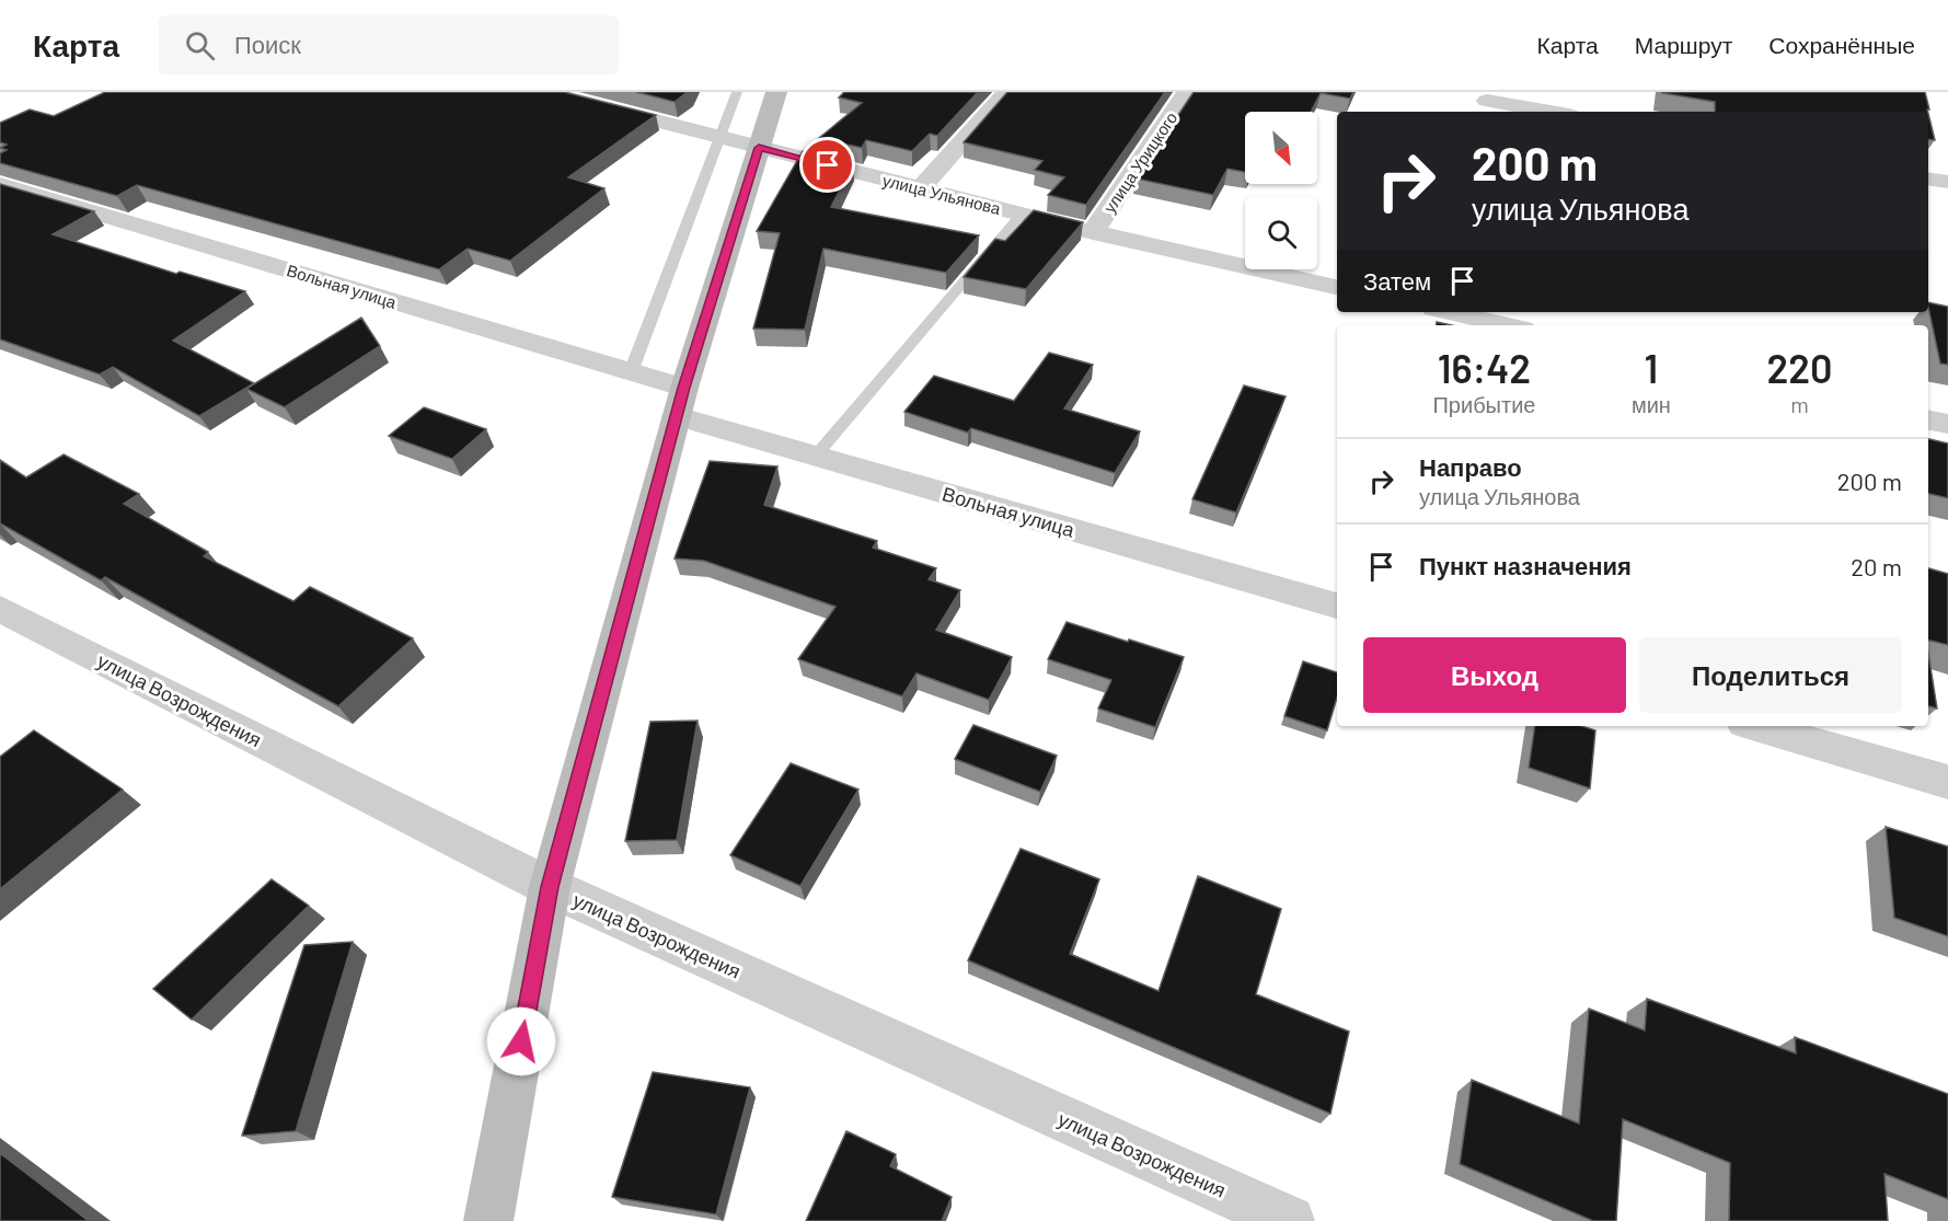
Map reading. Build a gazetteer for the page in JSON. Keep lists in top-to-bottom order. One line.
{"streets":{"street":["улица Урицкого","улица Ульянова","Вольная улица","улица Возрождения"]},"crossings":[["улица Урицкого","улица Ульянова"]],"north":"bottom right","page":{"header":"Карта","search":"Поиск","nav":["Карта","Маршрут","Сохранённые"],"turn":["200 m","улица Ульянова"],"then":"Затем","eta":["16:42","Прибытие","1","мин","220","m"],"list":[{"name":"Направо","note":"улица Ульянова","value":"200 m"},{"name":"Пункт назначения","value":"20 m"}],"buttons":["Выход","Поделиться"]}}
